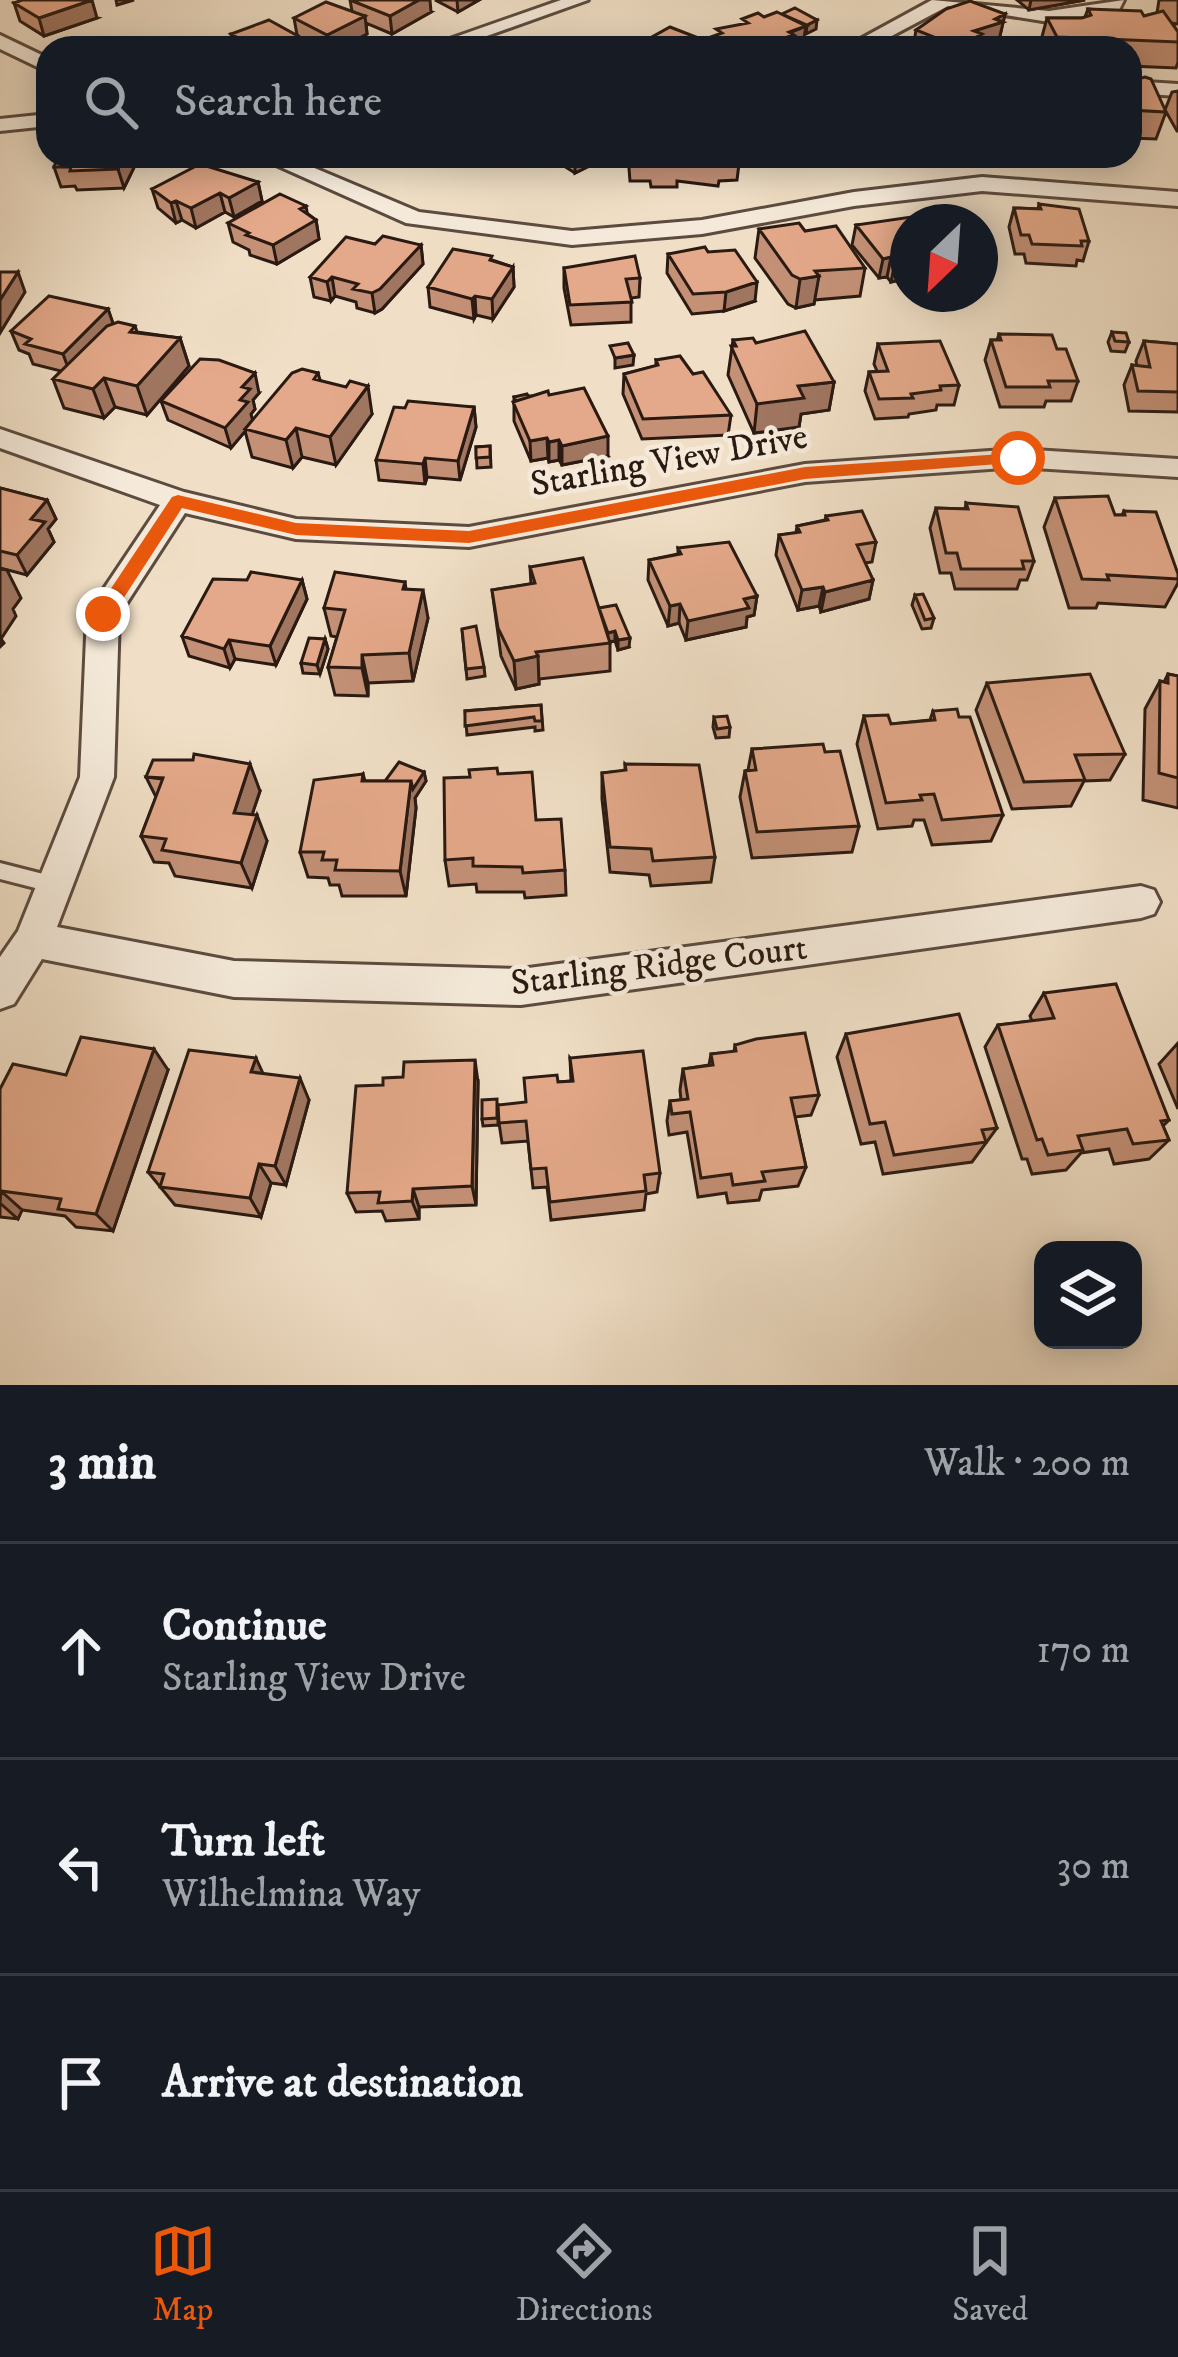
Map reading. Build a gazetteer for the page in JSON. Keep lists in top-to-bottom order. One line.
{"streets":{"street":["Starling View Drive","Starling Ridge Court"]},"north":"bottom left","page":{"search":"Search here","heading":["3 min","Walk · 200 m"],"list":[["Continue","Starling View Drive","170 m"],["Turn left","Wilhelmina Way","30 m"],"Arrive at destination"],"nav":["Map","Directions","Saved"]}}
